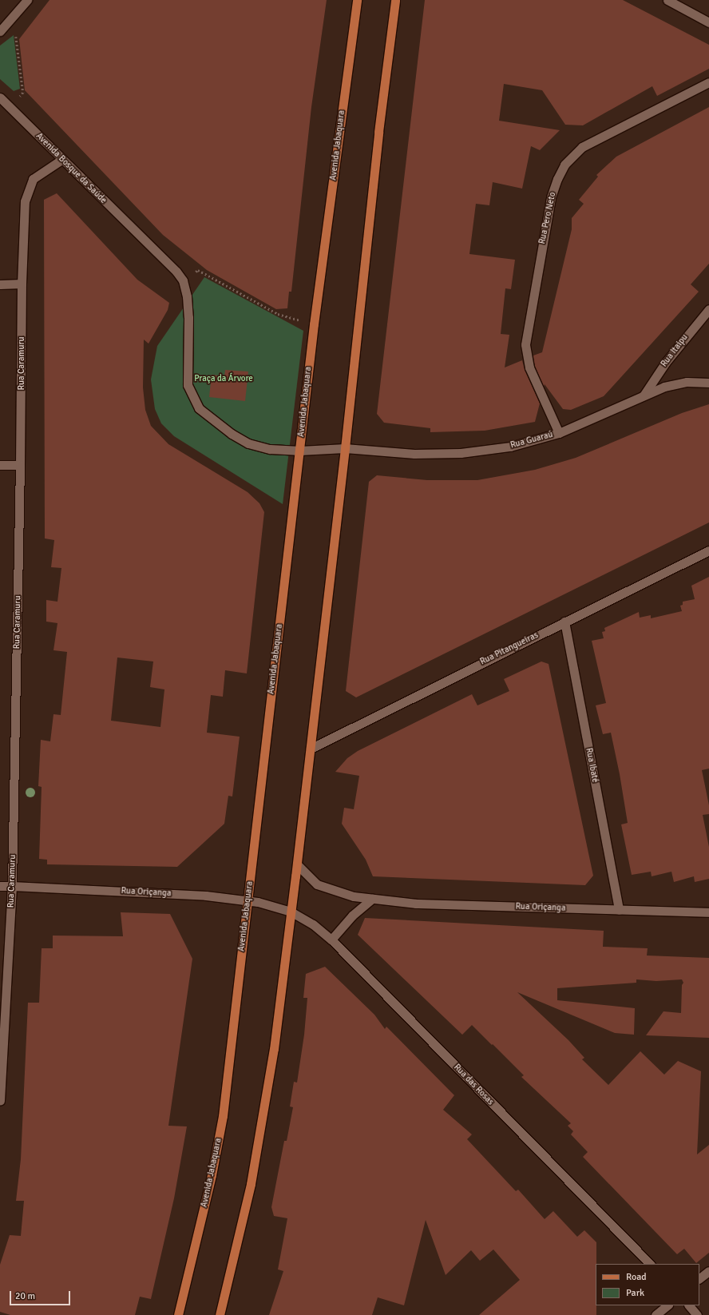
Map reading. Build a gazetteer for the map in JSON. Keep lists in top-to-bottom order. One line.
{"streets":{"main road":["Avenida Jabaquara"],"street":["Avenida Bosque da Saúde","Rua Pero Neto","Rua Itaipu","Rua Caramuru","Rua Guaraú","Rua Pitangueiras","Rua Ibaté","Rua Oriçanga","Rua das Rosas"]},"crossings":[["Avenida Jabaquara","Rua Guaraú"],["Avenida Jabaquara","Rua Oriçanga"],["Avenida Bosque da Saúde","Rua Caramuru"],["Avenida Bosque da Saúde","Rua Guaraú"],["Rua Pero Neto","Rua Guaraú"],["Rua Itaipu","Rua Guaraú"],["Rua Caramuru","Rua Oriçanga"],["Rua Pitangueiras","Rua Ibaté"],["Rua Ibaté","Rua Oriçanga"],["Rua Oriçanga","Rua das Rosas"]],"parks":["Praça da Árvore"],"legend":["Road","Park"],"scale_bar":"20 m"}
